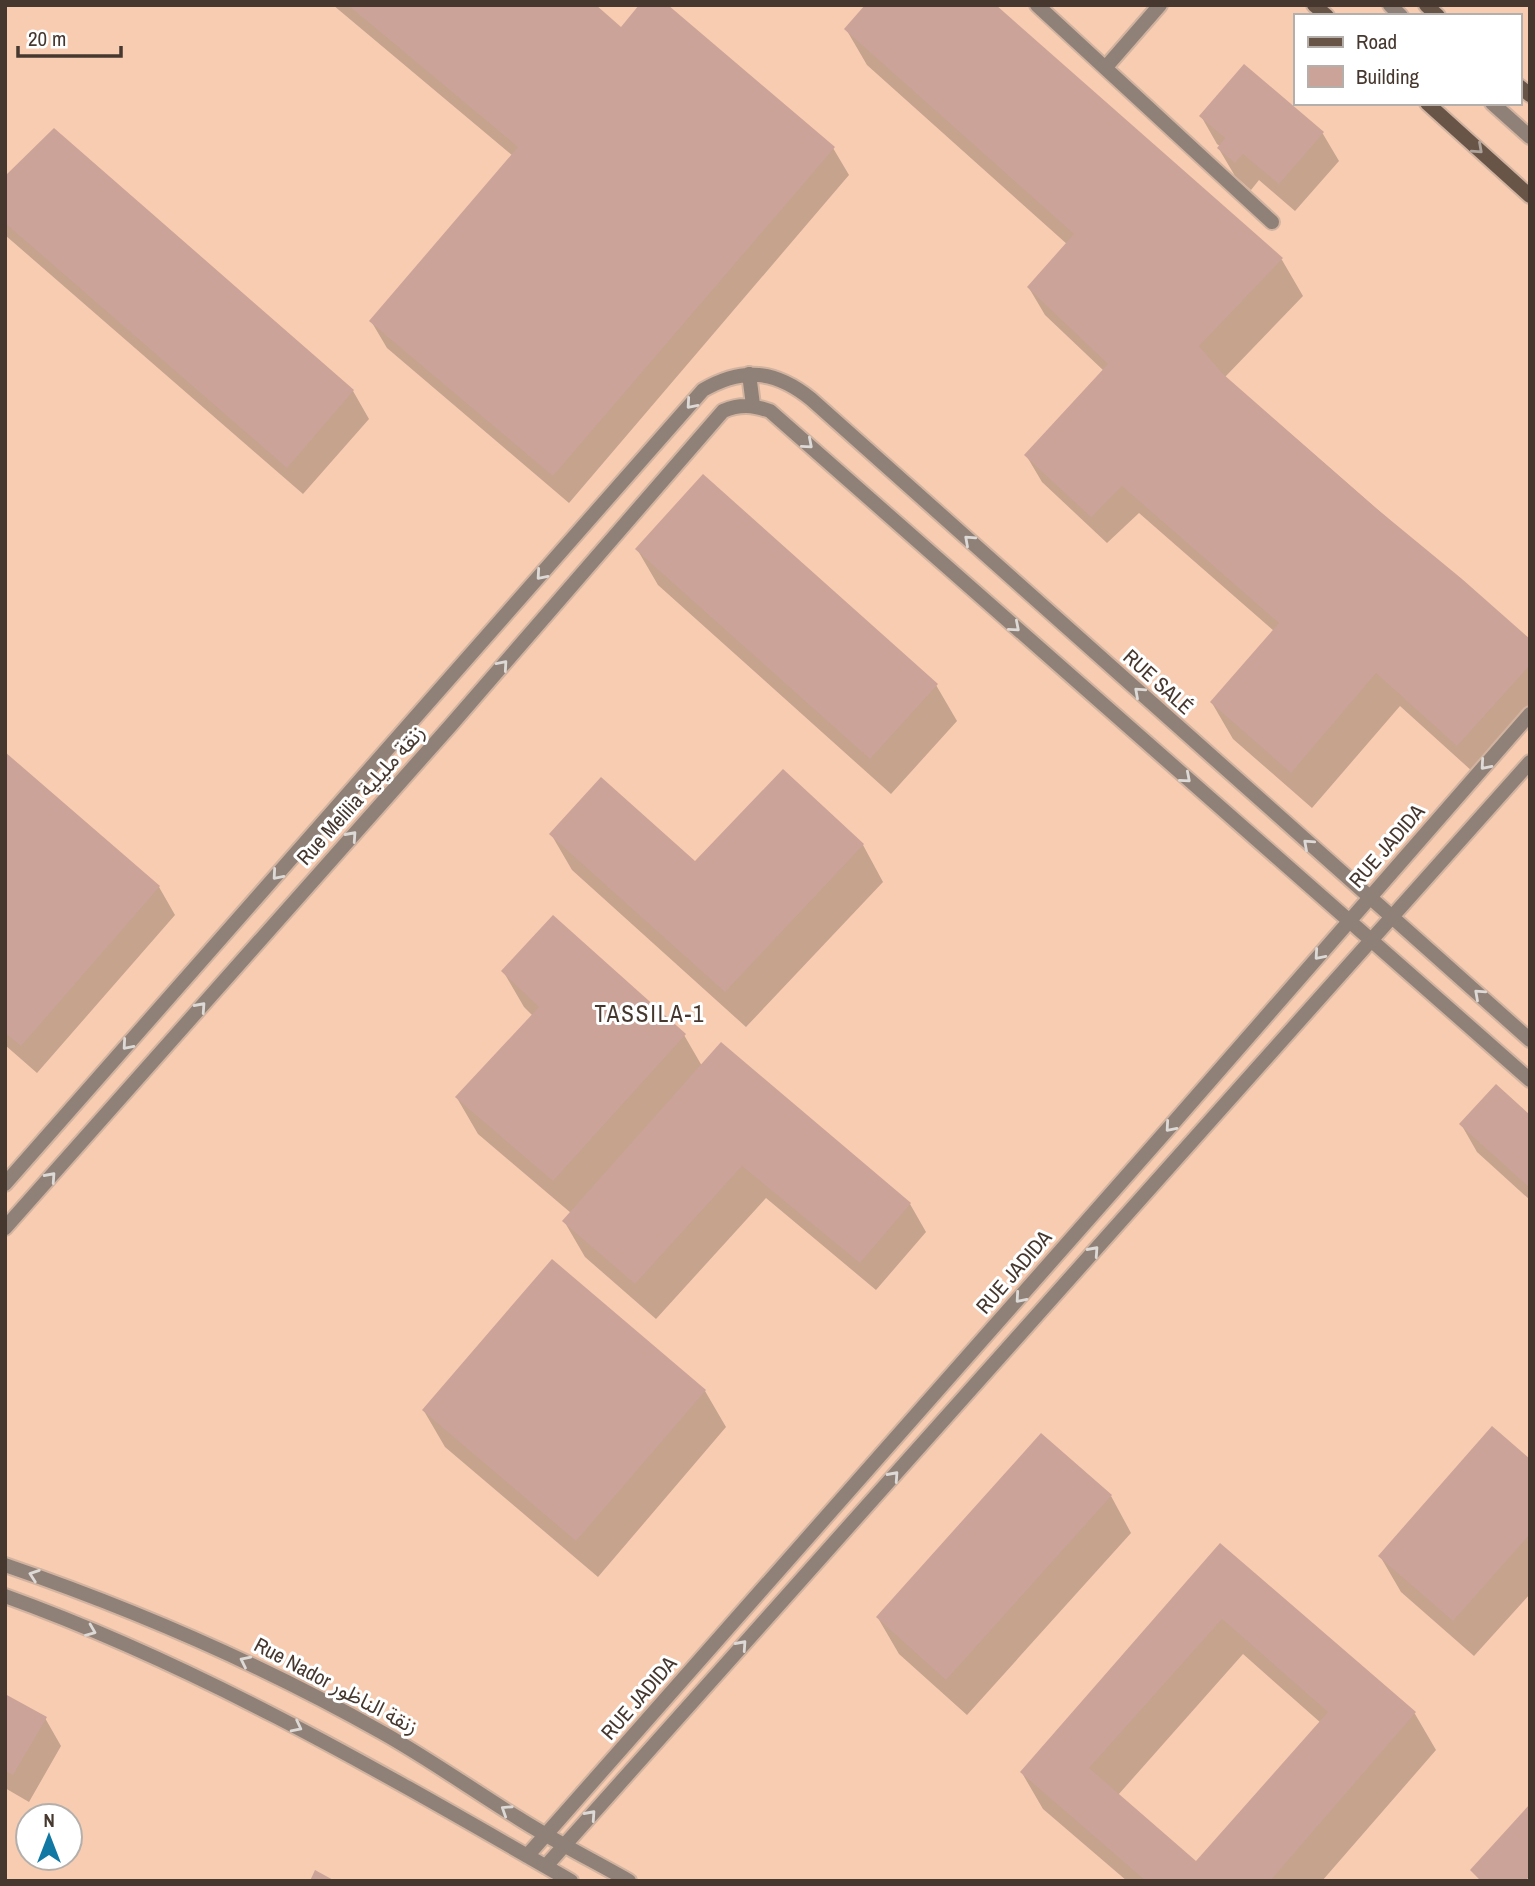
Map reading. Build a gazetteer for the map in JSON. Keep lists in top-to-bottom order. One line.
{"streets":{"street":["RUE SALÉ","Rue Melilia زنقة مليلية","RUE JADIDA","Rue Nador زنقة الناظور"]},"crossings":[["RUE SALÉ","Rue Melilia زنقة مليلية"],["RUE SALÉ","RUE JADIDA"],["RUE JADIDA","Rue Nador زنقة الناظور"]],"districts":["TASSILA-1"],"legend":["Road","Building"],"scale_bar":"20 m","north":"top"}
